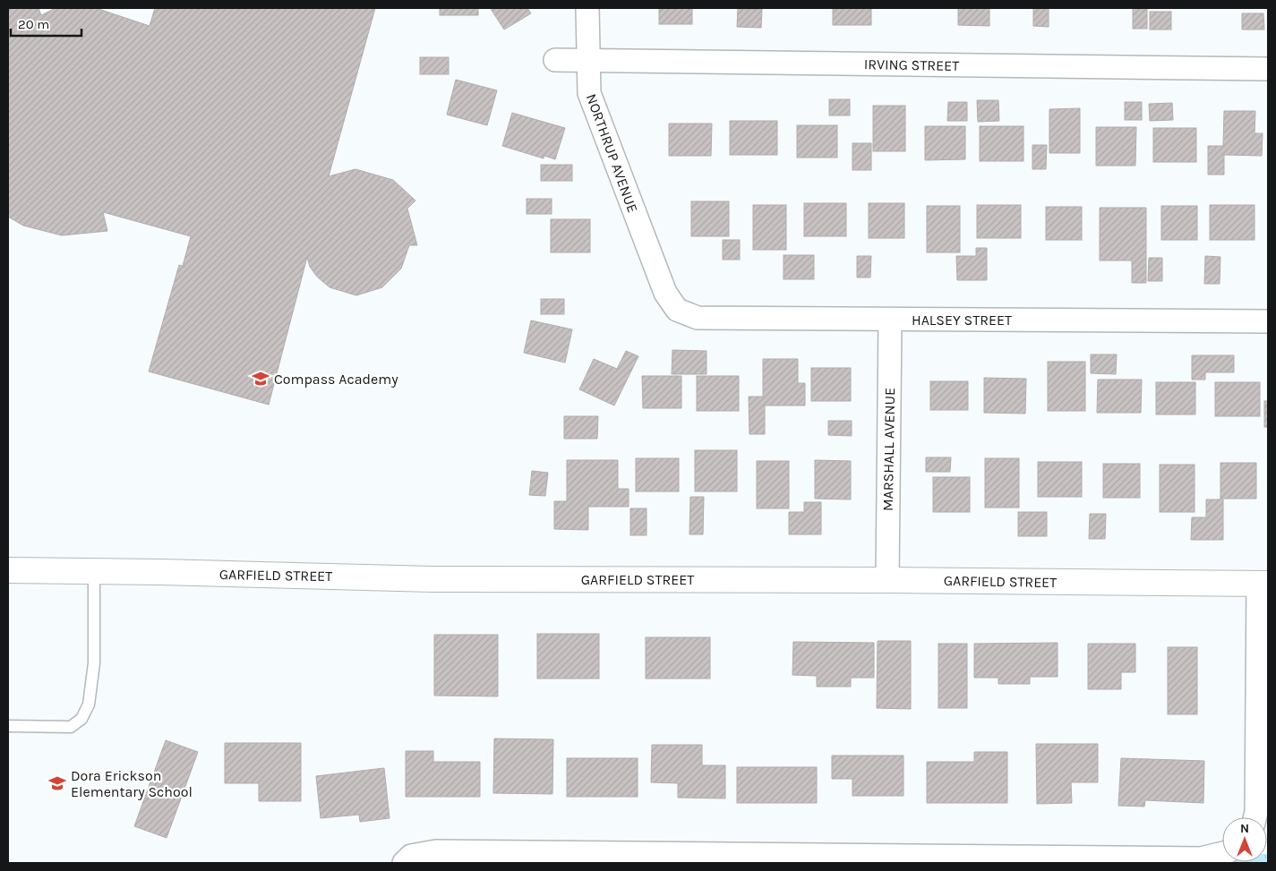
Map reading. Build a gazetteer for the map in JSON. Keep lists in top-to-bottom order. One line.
{"streets":{"street":["IRVING STREET","NORTHRUP AVENUE","HALSEY STREET","MARSHALL AVENUE","GARFIELD STREET"]},"crossings":[["IRVING STREET","NORTHRUP AVENUE"],["NORTHRUP AVENUE","HALSEY STREET"],["HALSEY STREET","MARSHALL AVENUE"],["MARSHALL AVENUE","GARFIELD STREET"]],"places":{"school or university":["Compass Academy","Dora Erickson Elementary School"]},"scale_bar":"20 m","north":"top"}
